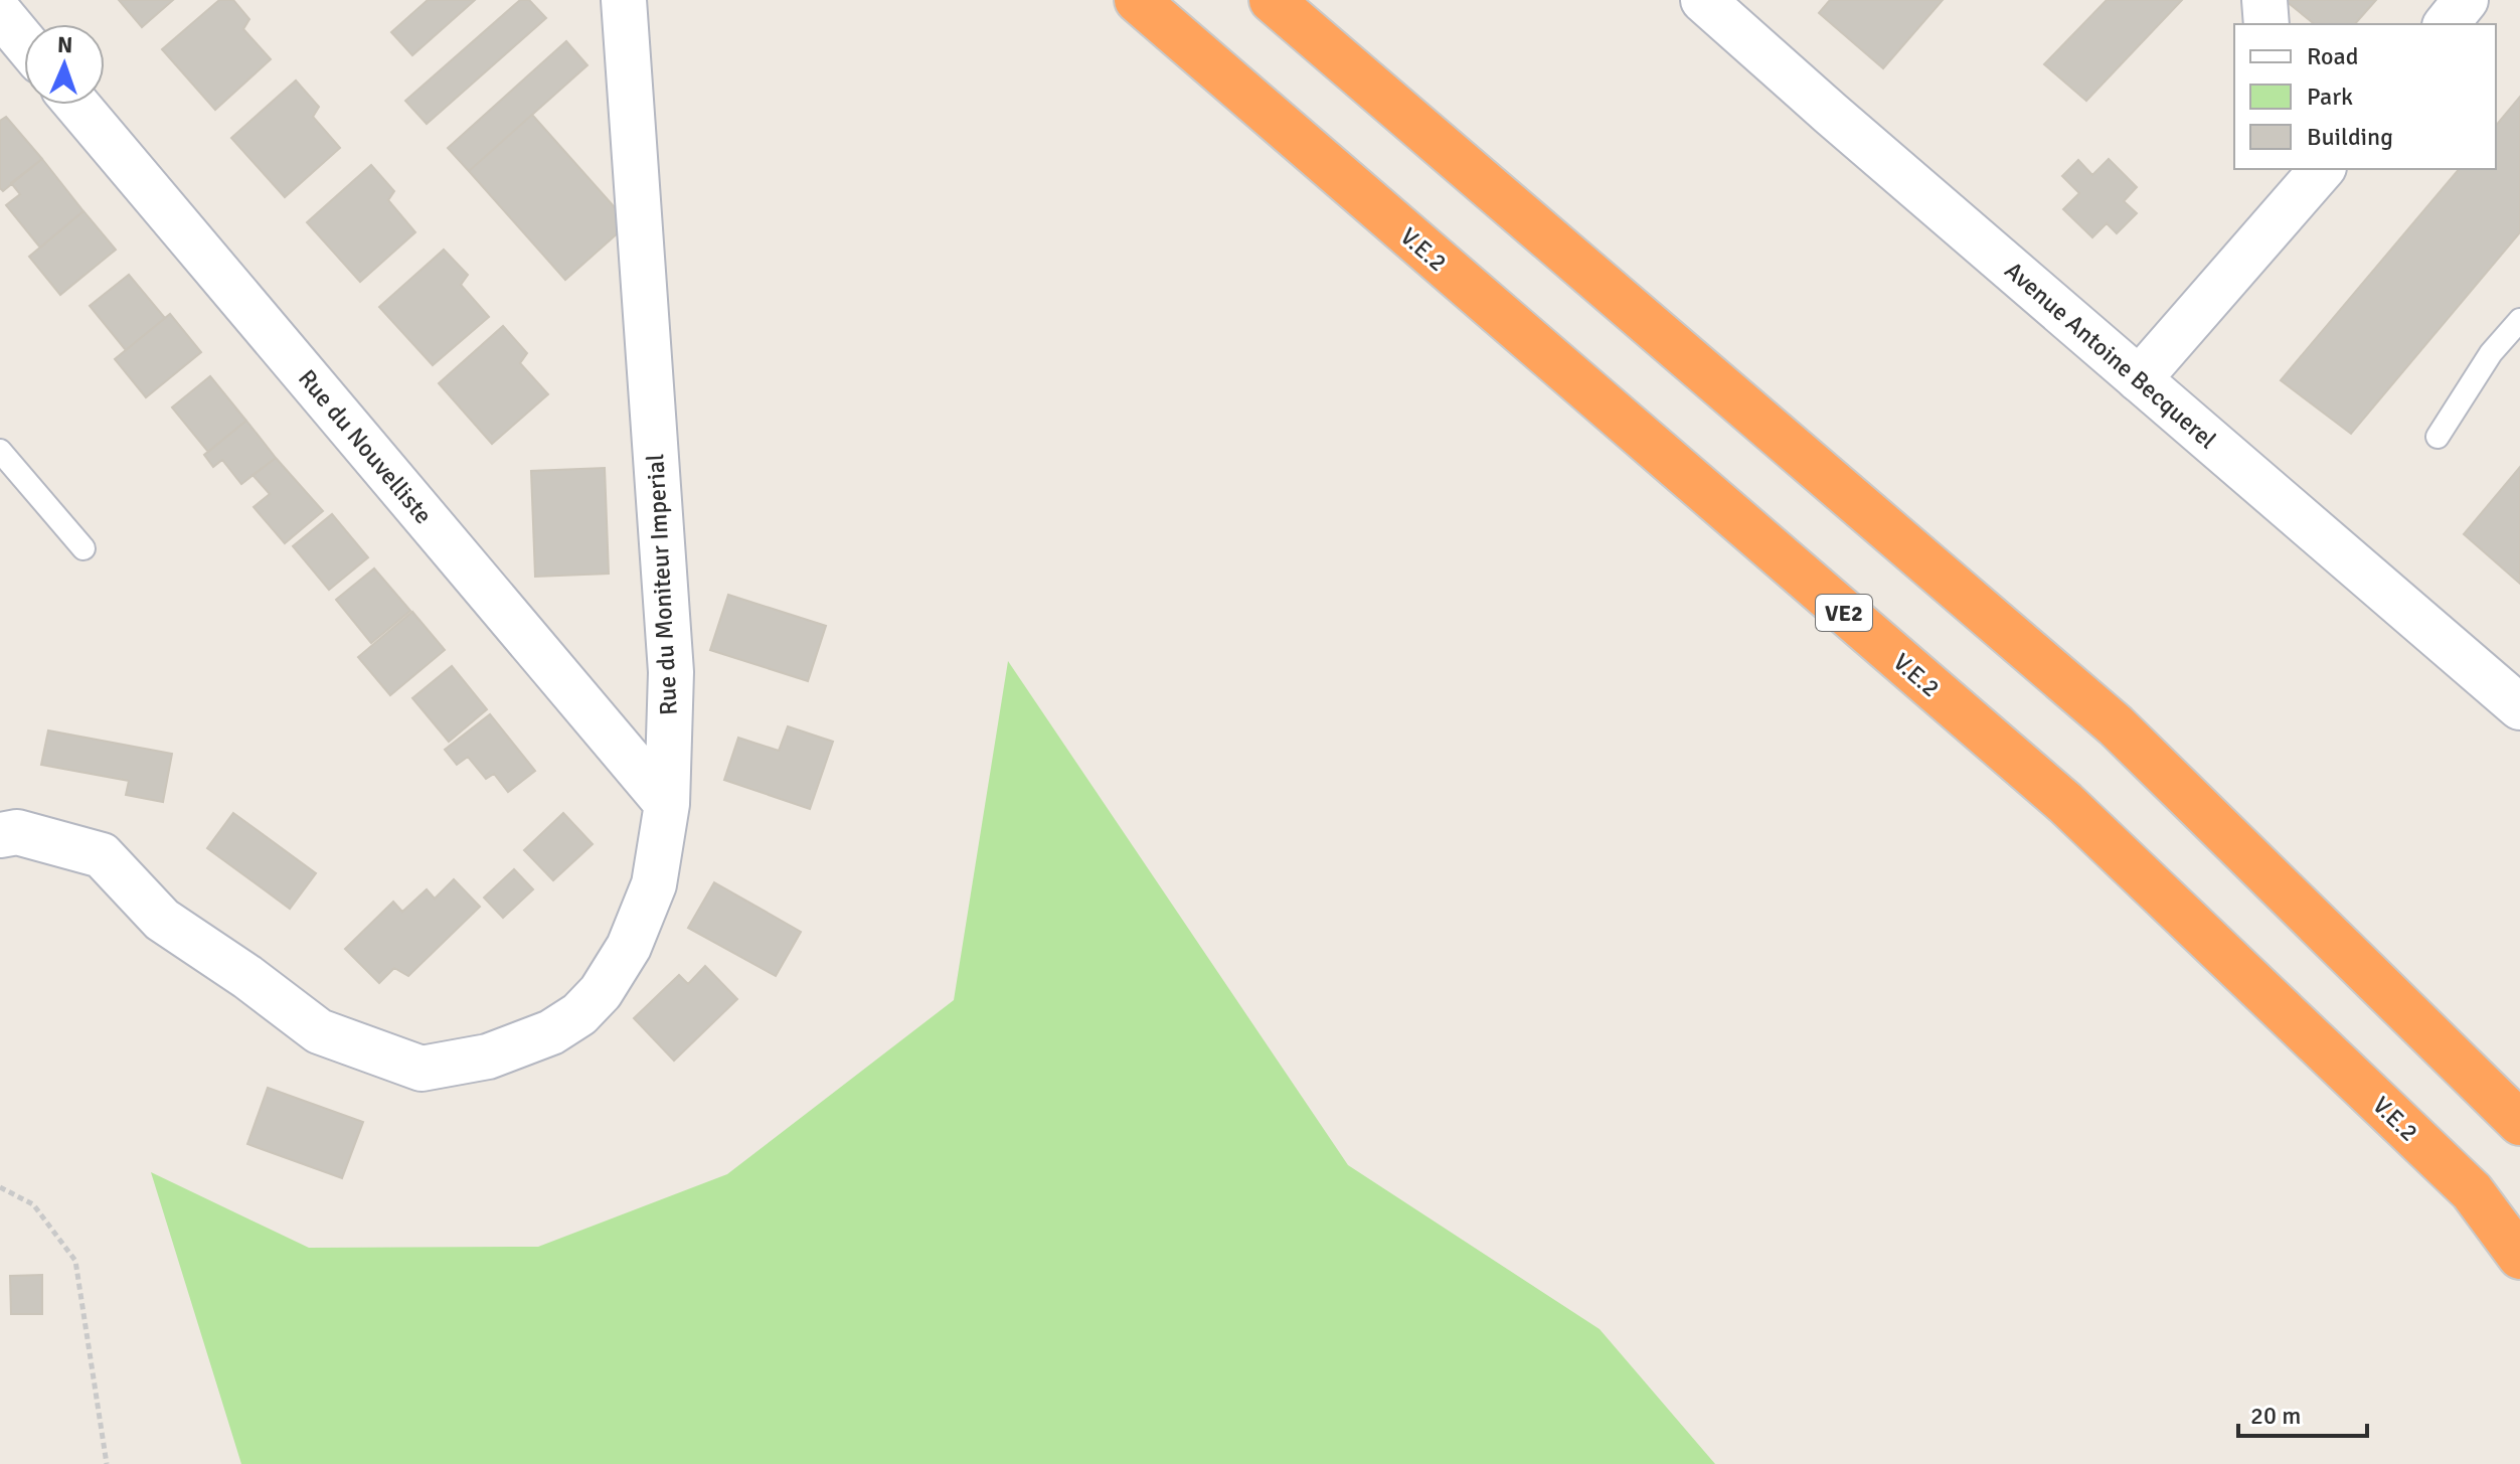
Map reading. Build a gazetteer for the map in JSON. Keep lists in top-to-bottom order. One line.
{"streets":{"highway":["V.E.2","VE2"],"street":["Avenue Antoine Becquerel","Rue du Nouvelliste","Rue du Moniteur Imperial"]},"crossings":[["Rue du Nouvelliste","Rue du Moniteur Imperial"]],"legend":["Road","Park","Building"],"scale_bar":"20 m","north":"top"}
